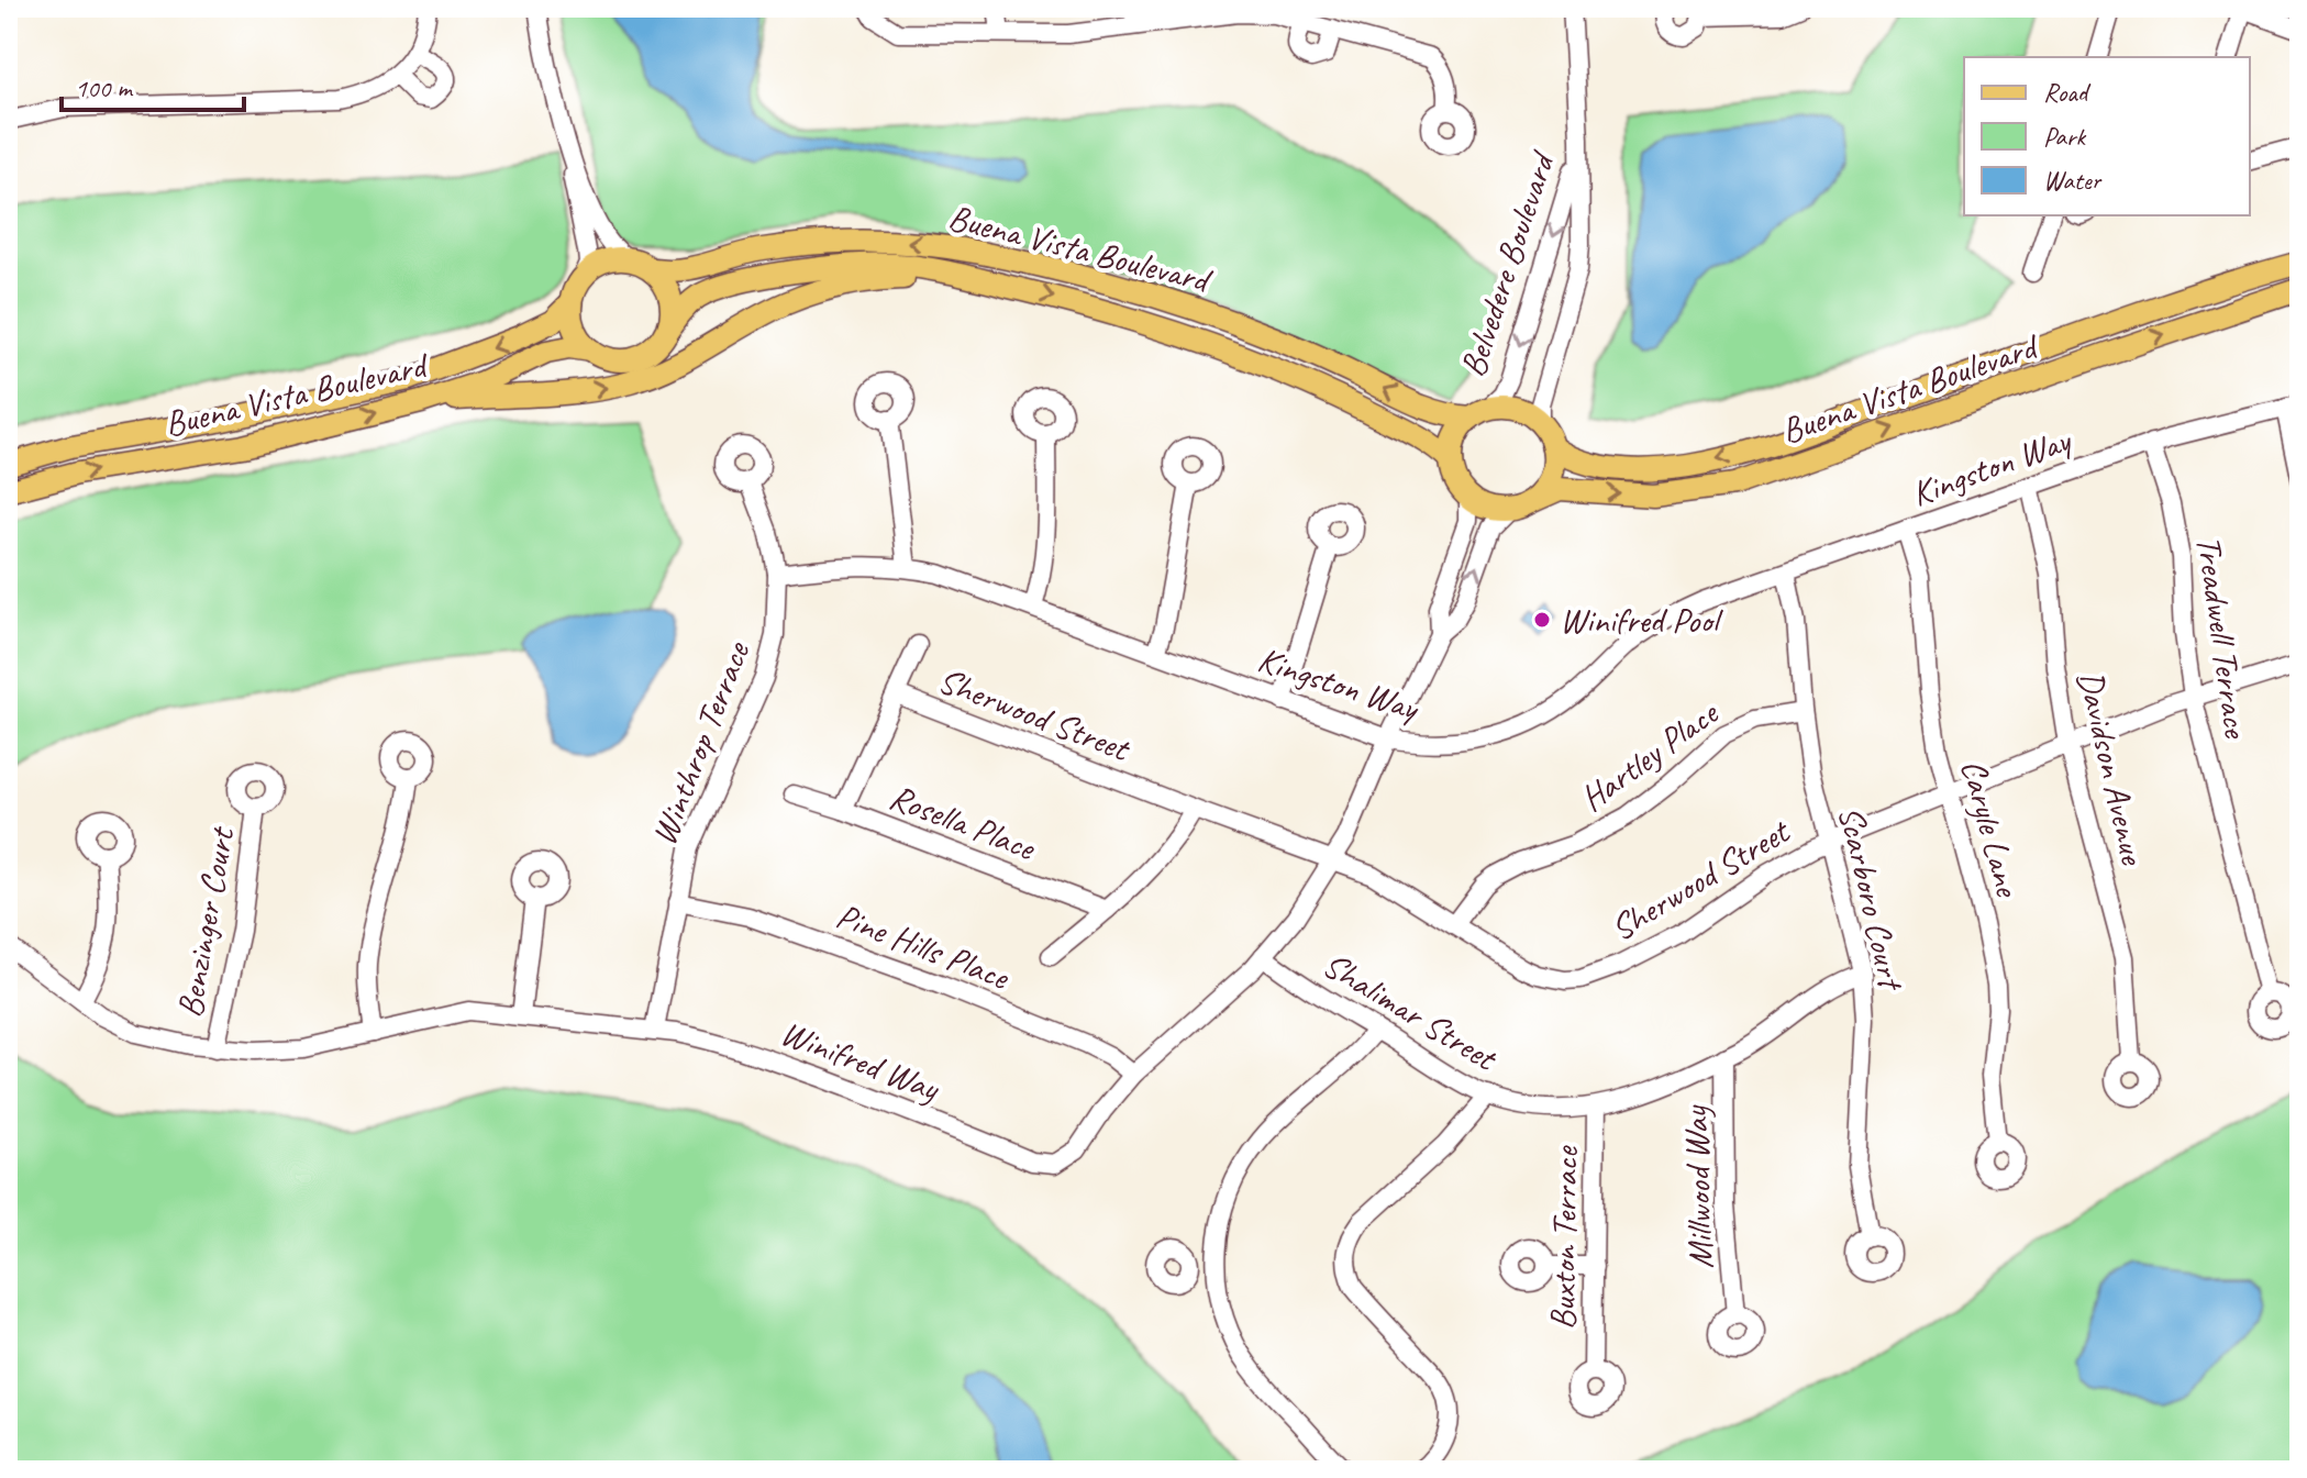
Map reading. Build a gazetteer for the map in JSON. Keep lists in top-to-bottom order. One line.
{"streets":{"main road":["Buena Vista Boulevard"],"street":["Belvedere Boulevard","Kingston Way","Treadwell Terrace","Sherwood Street","Winthrop Terrace","Hartley Place","Davidson Avenue","Rosella Place","Caryle Lane","Scarboro Court","Benzinger Court","Pine Hills Place","Shalimar Street","Winifred Way","Millwood Way","Buxton Terrace"]},"crossings":[["Buena Vista Boulevard","Belvedere Boulevard"],["Kingston Way","Treadwell Terrace"],["Kingston Way","Winthrop Terrace"],["Kingston Way","Davidson Avenue"],["Kingston Way","Caryle Lane"],["Kingston Way","Scarboro Court"],["Kingston Way","Winifred Way"],["Treadwell Terrace","Sherwood Street"],["Sherwood Street","Hartley Place"],["Sherwood Street","Davidson Avenue"],["Sherwood Street","Caryle Lane"],["Sherwood Street","Scarboro Court"],["Sherwood Street","Winifred Way"],["Winthrop Terrace","Pine Hills Place"],["Winthrop Terrace","Winifred Way"],["Hartley Place","Scarboro Court"],["Scarboro Court","Shalimar Street"],["Benzinger Court","Winifred Way"],["Pine Hills Place","Winifred Way"],["Shalimar Street","Winifred Way"],["Shalimar Street","Millwood Way"],["Shalimar Street","Buxton Terrace"]],"places":["Winifred Pool"],"legend":["Road","Park","Water"],"scale_bar":"100 m"}
